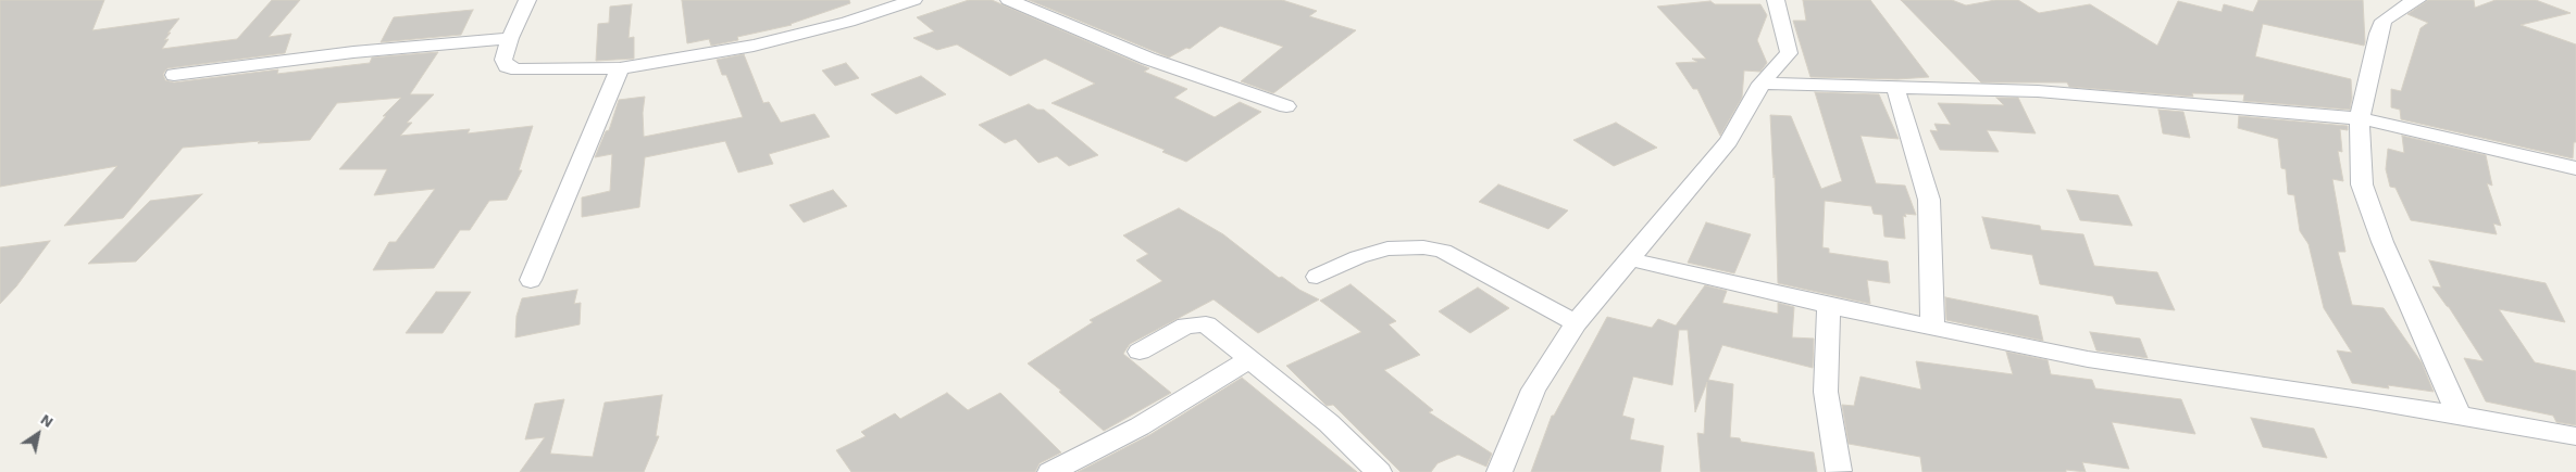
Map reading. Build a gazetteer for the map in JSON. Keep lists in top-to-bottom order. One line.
{"north":"top right"}
